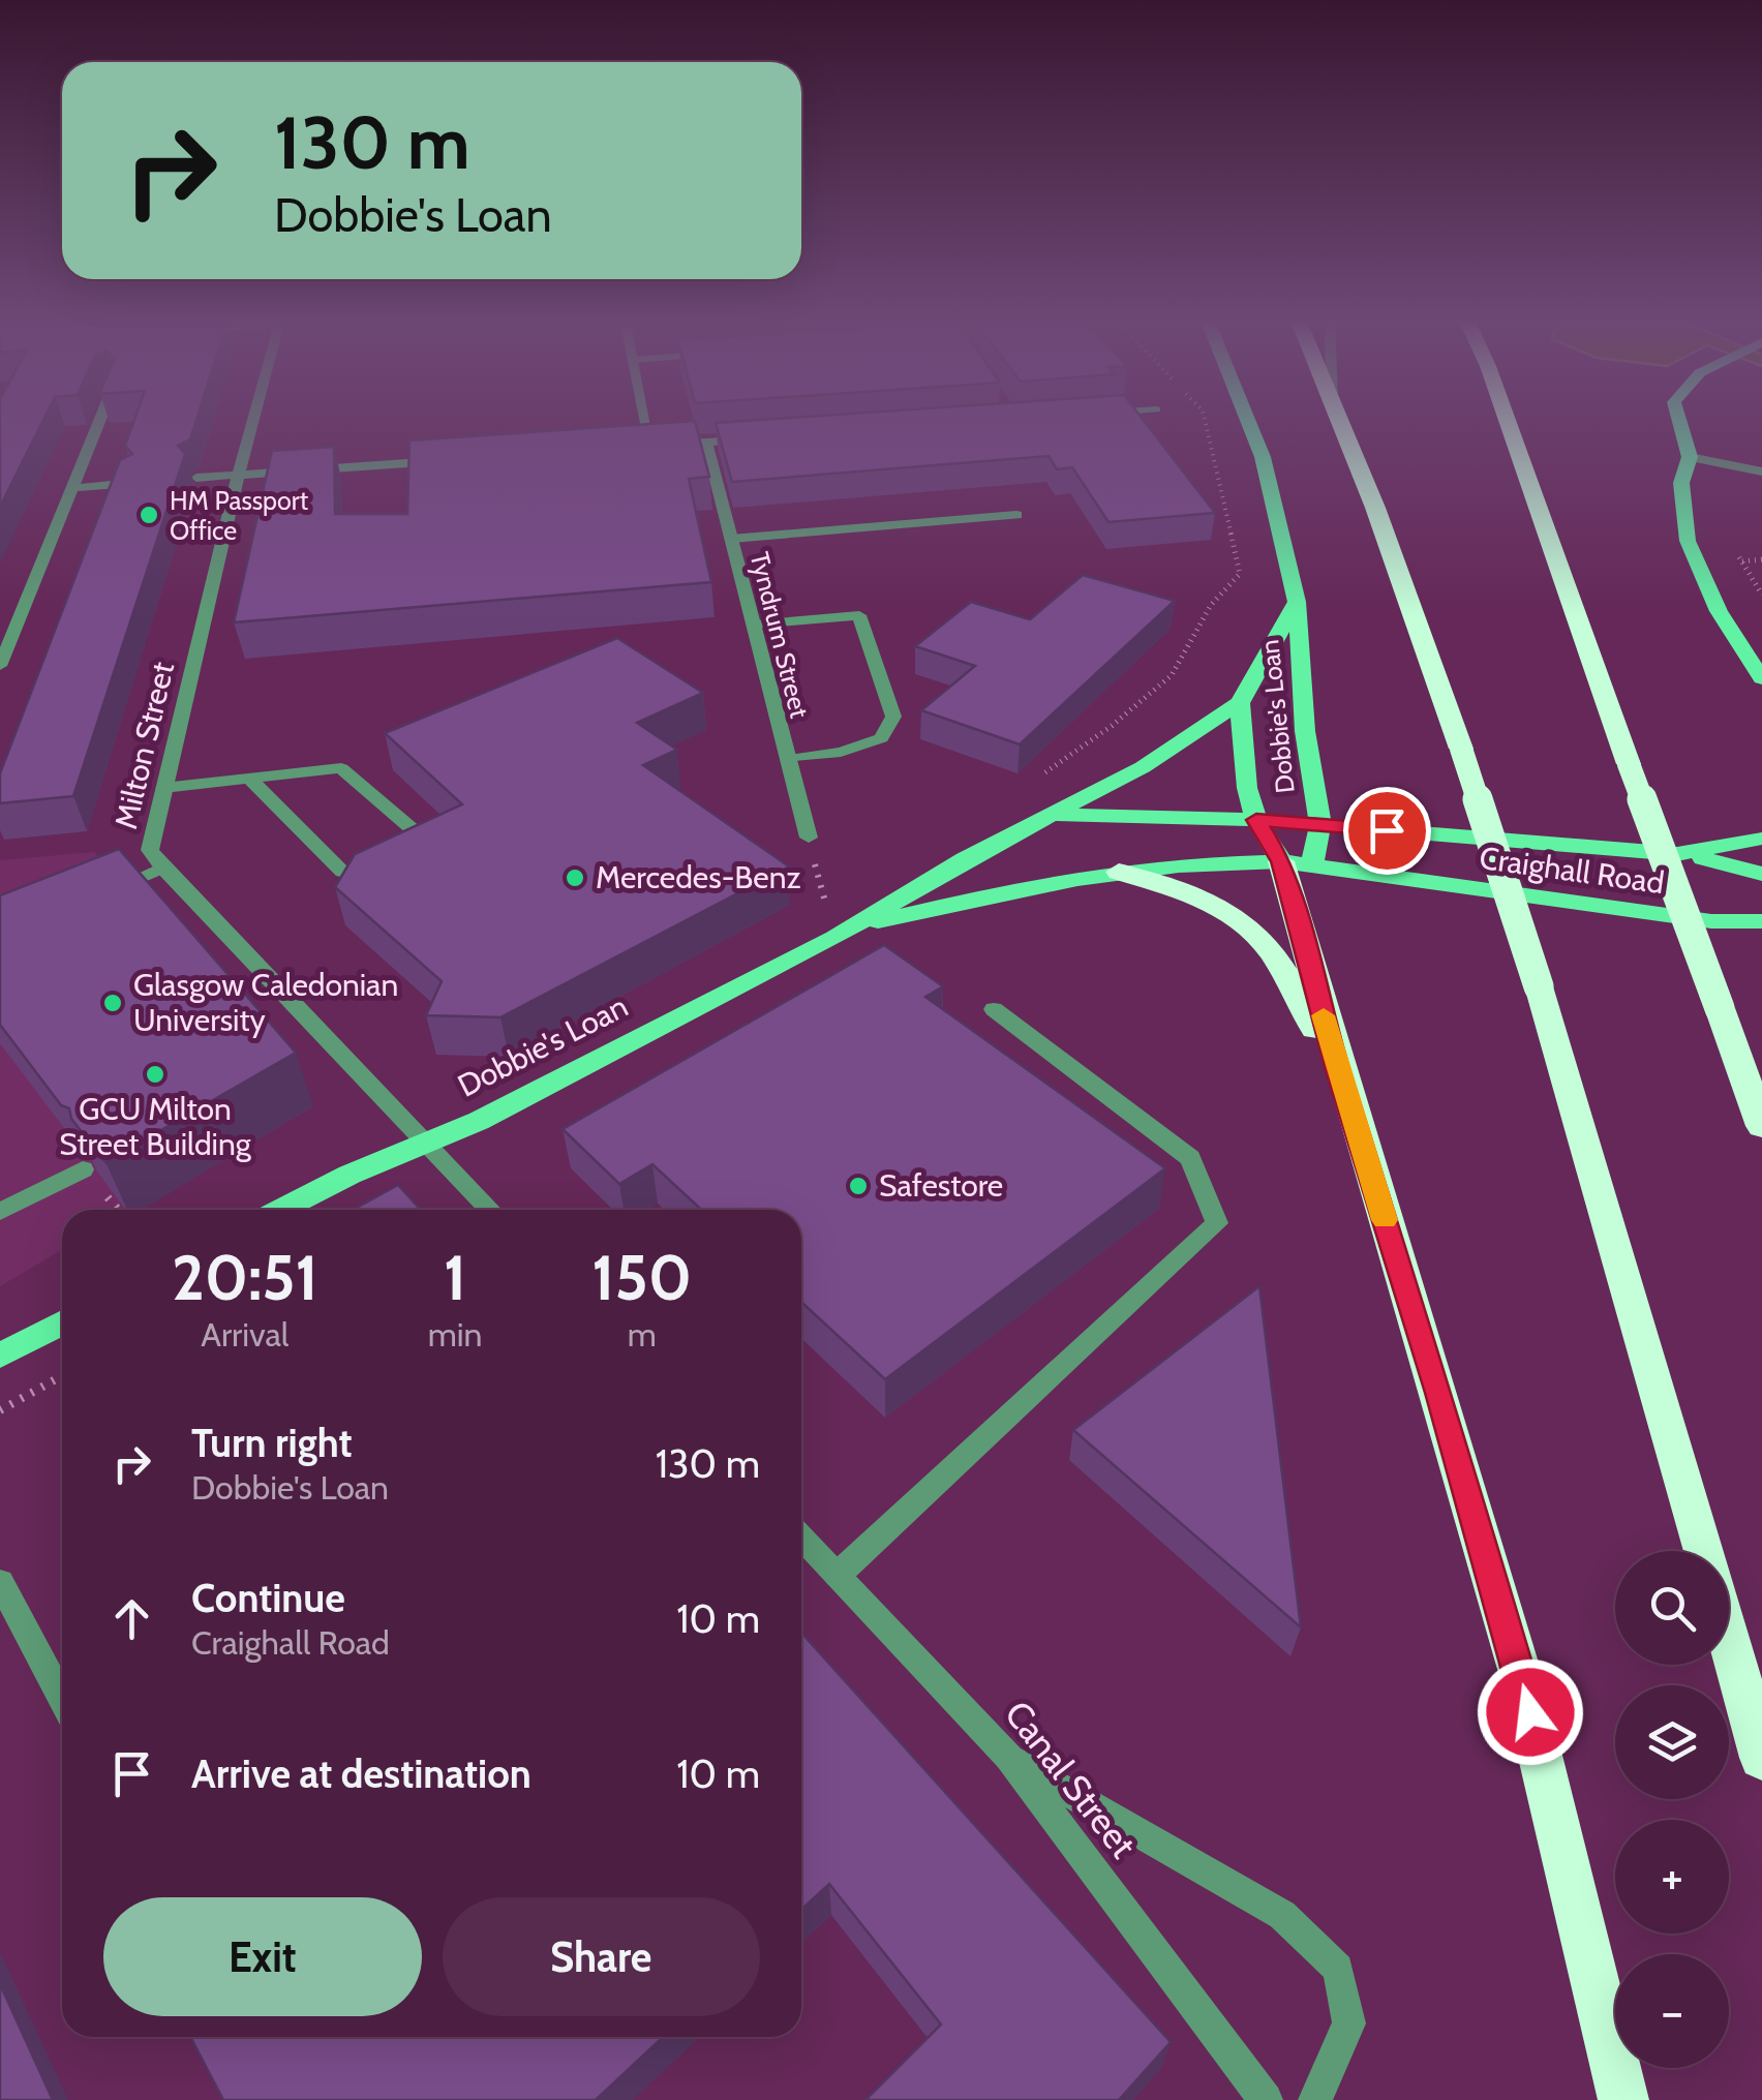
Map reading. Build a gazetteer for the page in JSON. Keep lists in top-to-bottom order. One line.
{"streets":{"main road":["Dobbie's Loan","Craighall Road"],"street":["Tyndrum Street","Milton Street","Canal Street"]},"crossings":[["Dobbie's Loan","Milton Street"],["Dobbie's Loan","Craighall Road"]],"places":["HM Passport Office","Mercedes-Benz","Glasgow Caledonian University","GCU Milton Street Building","Safestore"],"page":{"turn":["130 m","Dobbie's Loan"],"eta":["20:51","Arrival","1","min","150","m"],"list":[{"name":"Turn right","note":"Dobbie's Loan","value":"130 m"},{"name":"Continue","note":"Craighall Road","value":"10 m"},{"name":"Arrive at destination","value":"10 m"}],"map_buttons":["+","−"],"buttons":["Exit","Share"]}}
